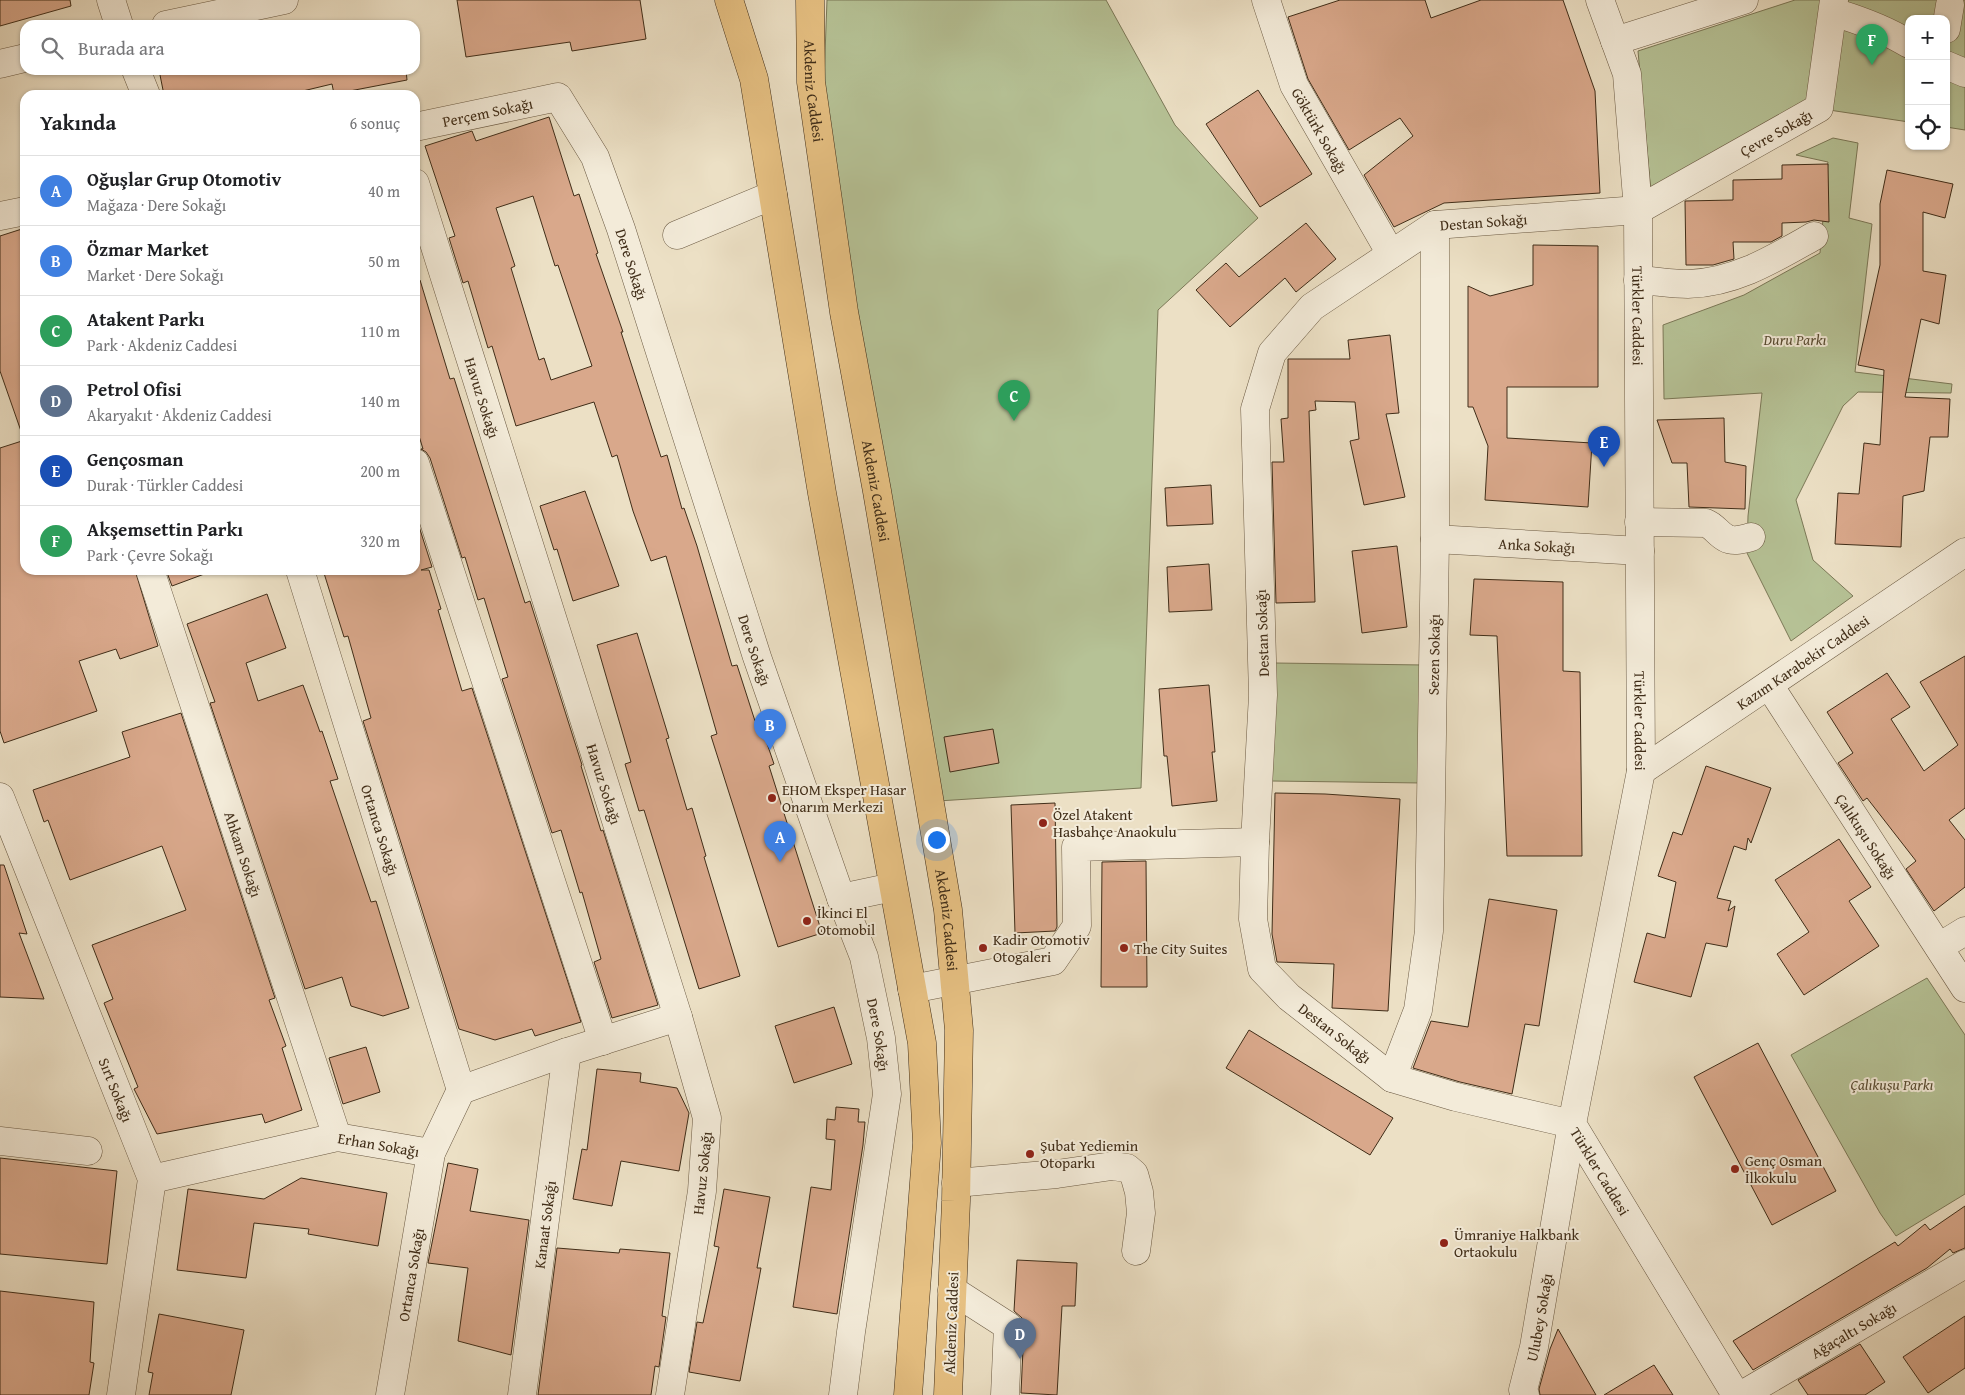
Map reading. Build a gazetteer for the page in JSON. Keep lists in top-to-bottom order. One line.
{"streets":{"main road":["Akdeniz Caddesi"],"street":["Perçem Sokağı","Göktürk Sokağı","Çevre Sokağı","Destan Sokağı","Dere Sokağı","Türkler Caddesi","Havuz Sokağı","Anka Sokağı","Sezen Sokağı","Kazım Karabekir Caddesi","Ortanca Sokağı","Çalıkuşu Sokağı","Ahkam Sokağı","Sırt Sokağı","Erhan Sokağı","Kanaat Sokağı","Ulubey Sokağı","Ağaçaltı Sokağı"]},"crossings":[["Perçem Sokağı","Dere Sokağı"],["Göktürk Sokağı","Destan Sokağı"],["Çevre Sokağı","Destan Sokağı"],["Çevre Sokağı","Türkler Caddesi"],["Destan Sokağı","Türkler Caddesi"],["Destan Sokağı","Sezen Sokağı"],["Destan Sokağı","Ulubey Sokağı"],["Türkler Caddesi","Anka Sokağı"],["Türkler Caddesi","Kazım Karabekir Caddesi"],["Türkler Caddesi","Ulubey Sokağı"],["Anka Sokağı","Sezen Sokağı"],["Kazım Karabekir Caddesi","Çalıkuşu Sokağı"],["Ortanca Sokağı","Erhan Sokağı"],["Ahkam Sokağı","Erhan Sokağı"],["Sırt Sokağı","Erhan Sokağı"]],"parks":["Duru Parkı","Çalıkuşu Parkı"],"places":["EHOM Eksper Hasar Onarım Merkezi","Özel Atakent Hasbahçe Anaokulu","İkinci El Otomobil","Kadir Otomotiv Otogaleri","The City Suites","Şubat Yediemin Otoparkı","Genç Osman İlkokulu","Ümraniye Halkbank Ortaokulu"],"page":{"map_buttons":["+","−"],"search":"Burada ara","pins":["F","C","E","B","A","D"],"heading":["Yakında","6 sonuç"],"list":[{"mark":"A","name":"Oğuşlar Grup Otomotiv","note":"Mağaza · Dere Sokağı","value":"40 m"},{"mark":"B","name":"Özmar Market","note":"Market · Dere Sokağı","value":"50 m"},{"mark":"C","name":"Atakent Parkı","note":"Park · Akdeniz Caddesi","value":"110 m"},{"mark":"D","name":"Petrol Ofisi","note":"Akaryakıt · Akdeniz Caddesi","value":"140 m"},{"mark":"E","name":"Gençosman","note":"Durak · Türkler Caddesi","value":"200 m"},{"mark":"F","name":"Akşemsettin Parkı","note":"Park · Çevre Sokağı","value":"320 m"}]}}
